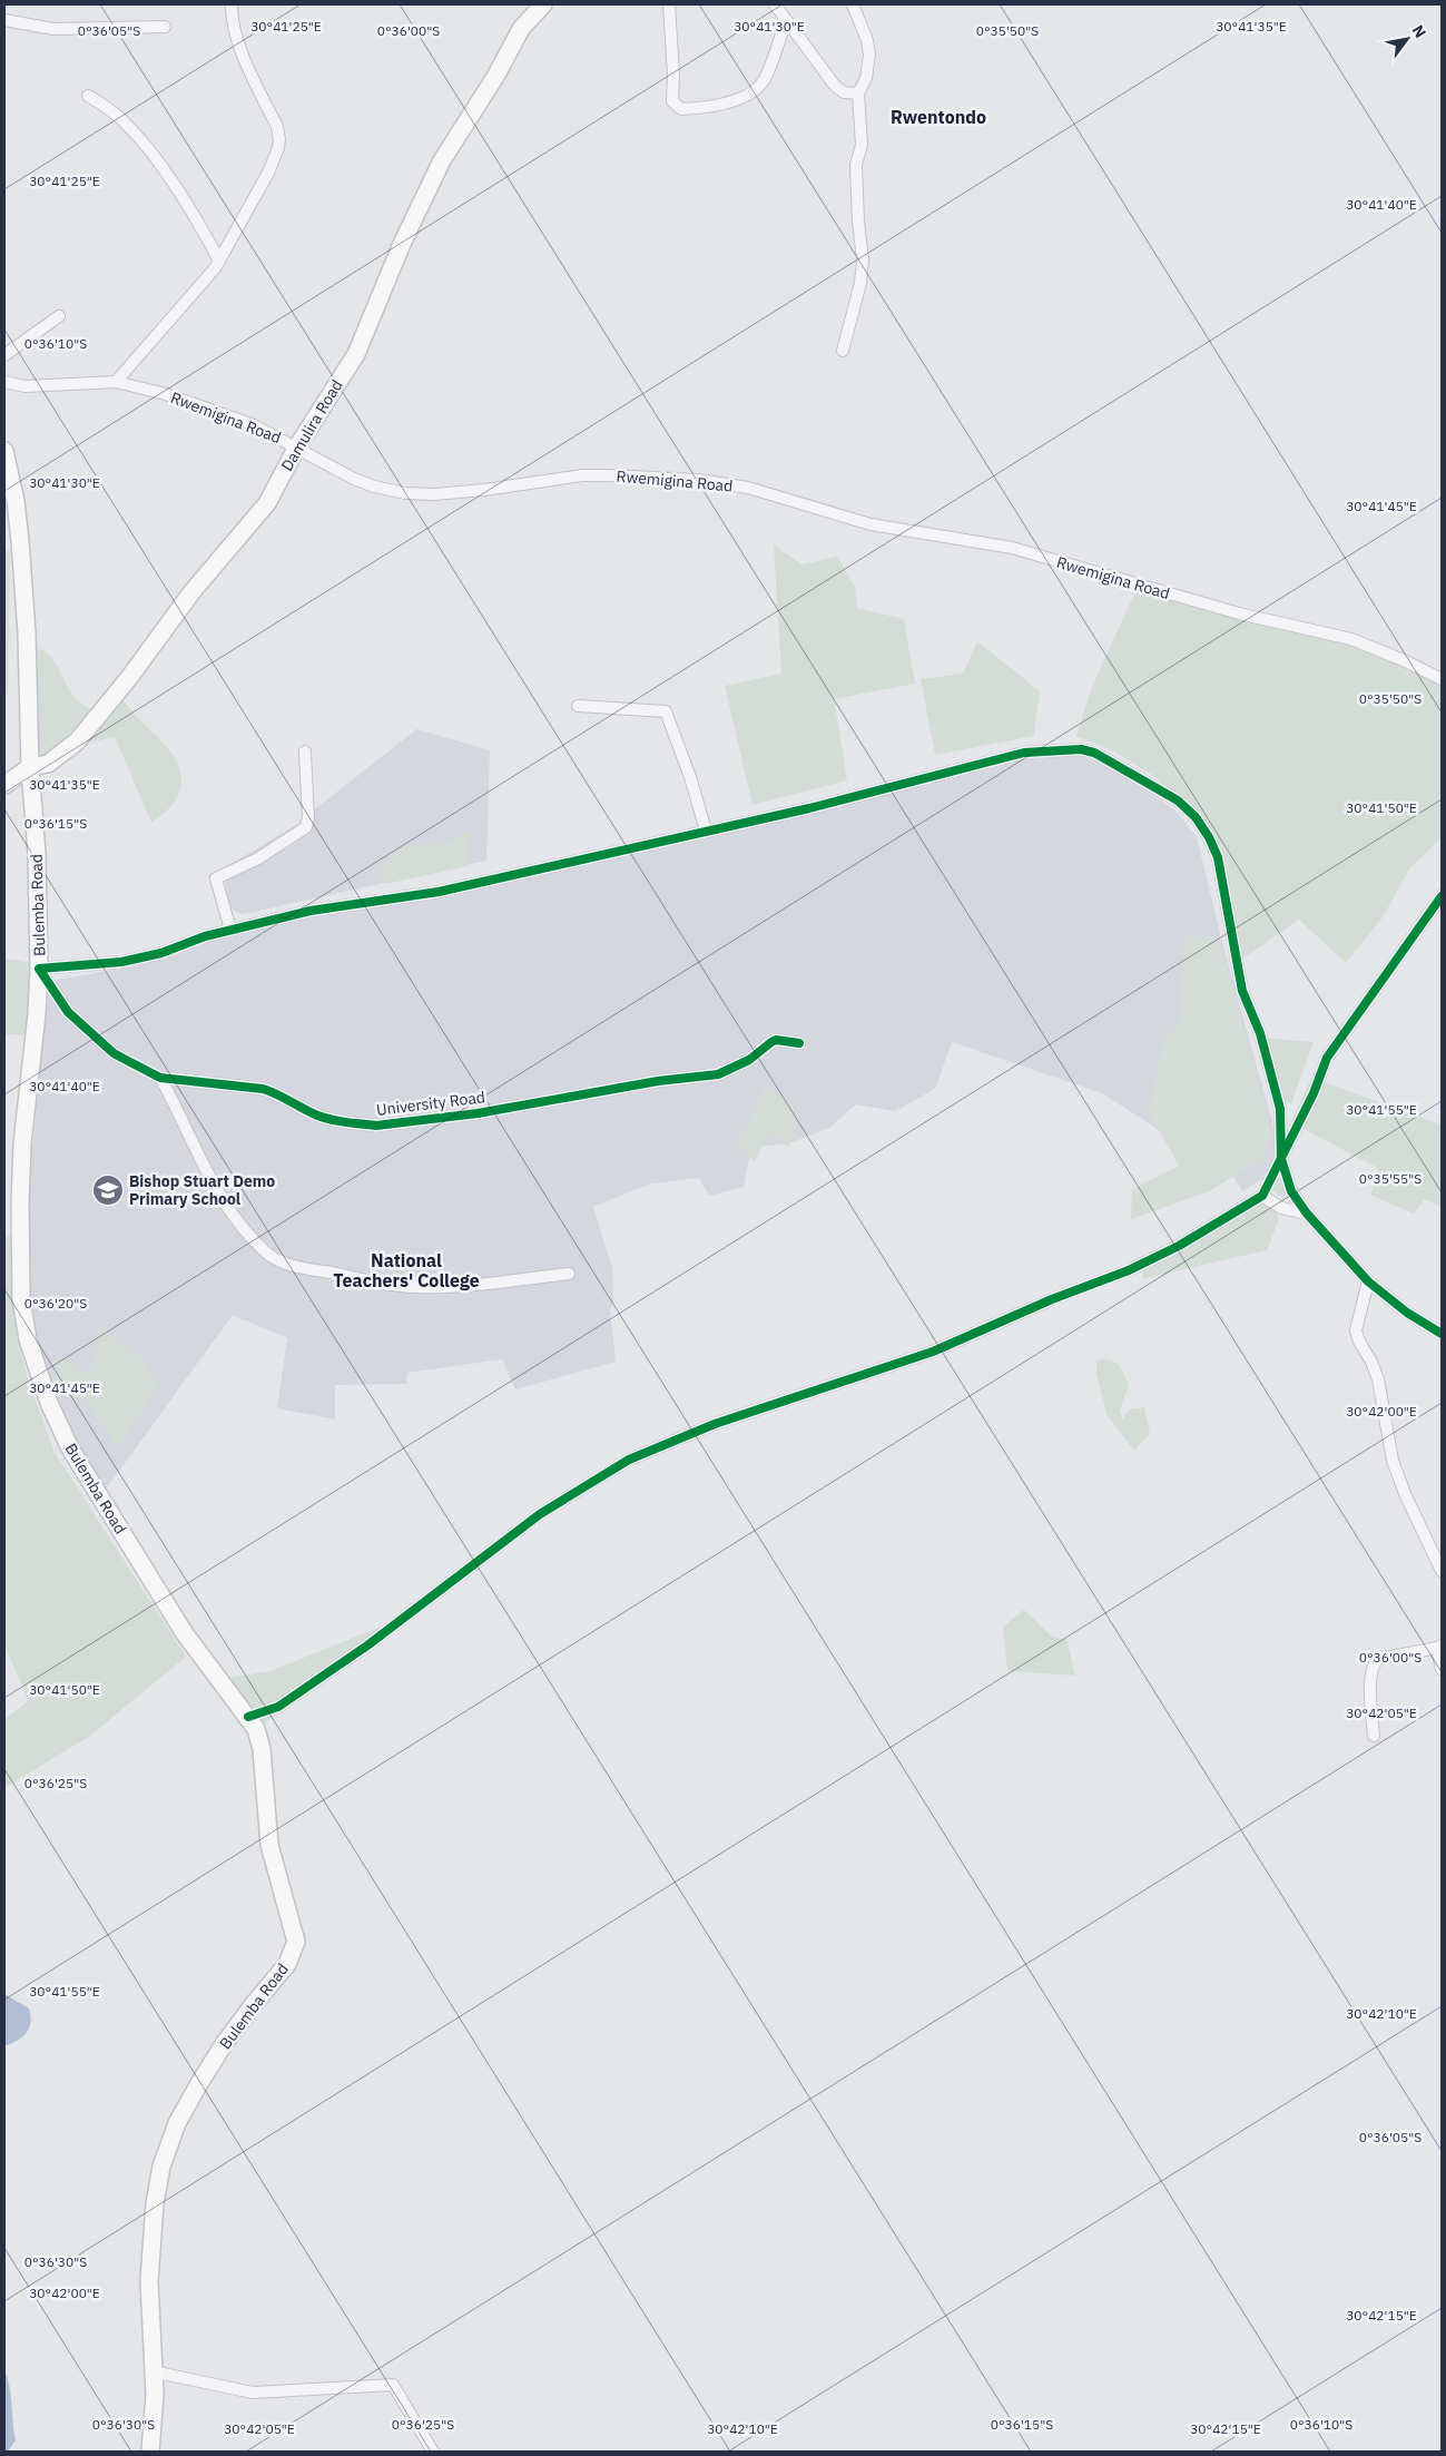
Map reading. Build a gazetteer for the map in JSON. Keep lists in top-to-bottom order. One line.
{"streets":{"main road":["Damulira Road","Bulemba Road"],"street":["Rwemigina Road","University Road"]},"crossings":[["Rwemigina Road","Damulira Road"],["Damulira Road","Bulemba Road"],["Bulemba Road","University Road"]],"districts":["Rwentondo","National Teachers' College"],"places":{"school or university":["Bishop Stuart Demo Primary School"]},"north":"top right","coordinates":["30°41'25\"E","30°41'35\"E","30°41'30\"E","0°36'05\"S","0°36'00\"S","0°35'50\"S","30°41'40\"E","0°36'10\"S","30°41'45\"E","30°41'50\"E","0°36'15\"S","30°41'55\"E","0°35'55\"S","0°36'20\"S","30°42'00\"E","30°42'05\"E","0°36'25\"S","30°42'10\"E","0°36'30\"S","30°42'15\"E"]}
